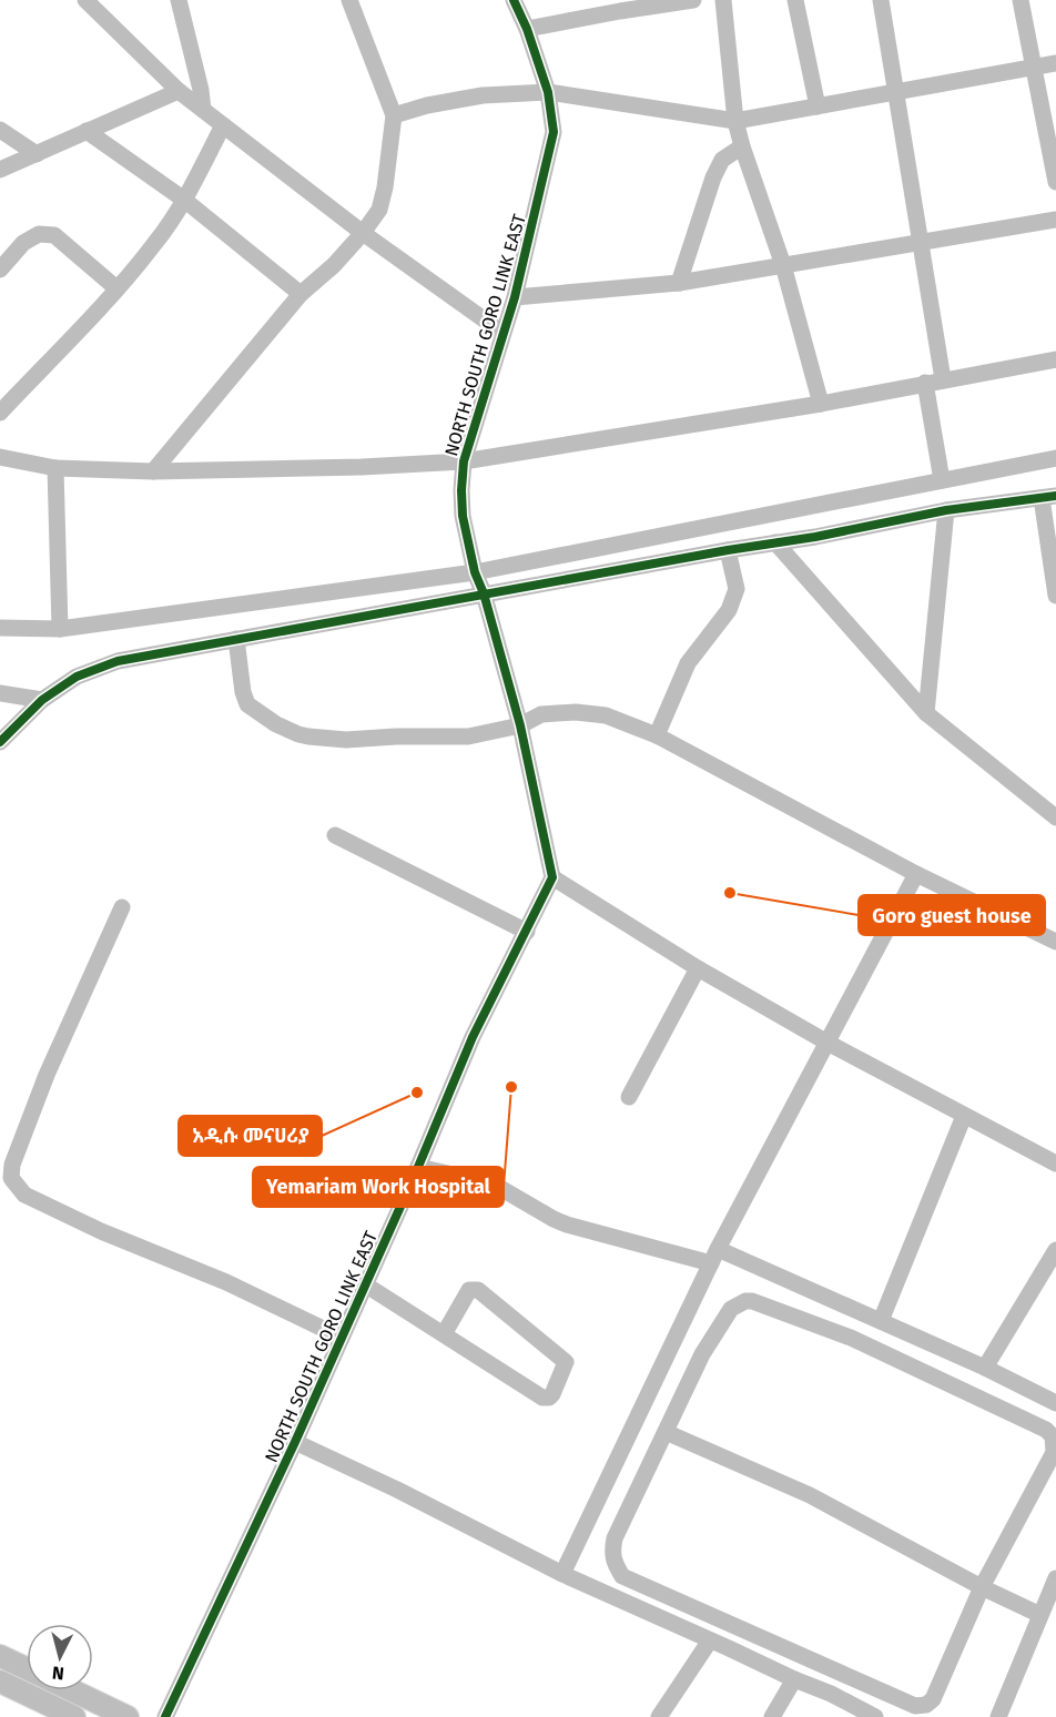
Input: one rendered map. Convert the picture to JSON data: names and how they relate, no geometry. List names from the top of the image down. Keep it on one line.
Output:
{"streets":{"street":["NORTH SOUTH GORO LINK EAST"]},"places":["Goro guest house","Yemariam Work Hospital","አዲሱ መናሀሪያ"],"north":"bottom"}
